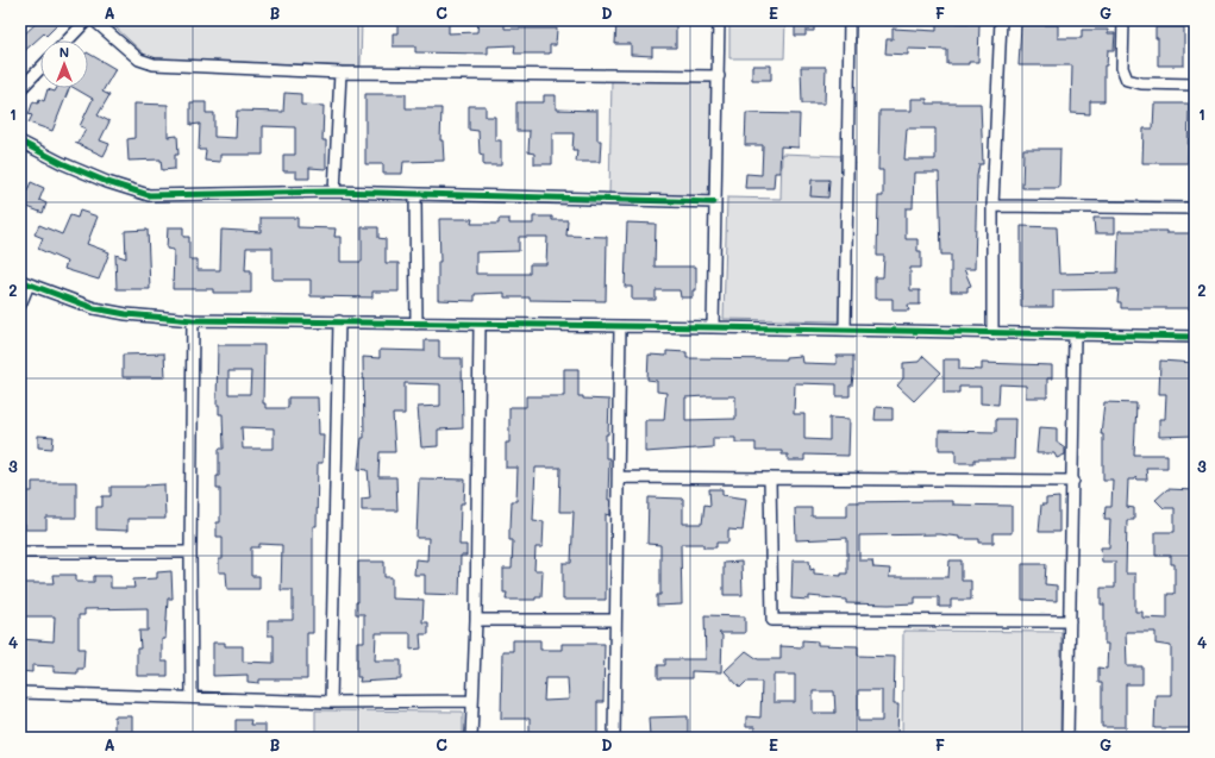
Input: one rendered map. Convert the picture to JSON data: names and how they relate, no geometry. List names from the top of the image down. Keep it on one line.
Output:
{"north":"top","grid":{"columns":["A","B","C","D","E","F","G"],"rows":["1","2","3","4"]}}
